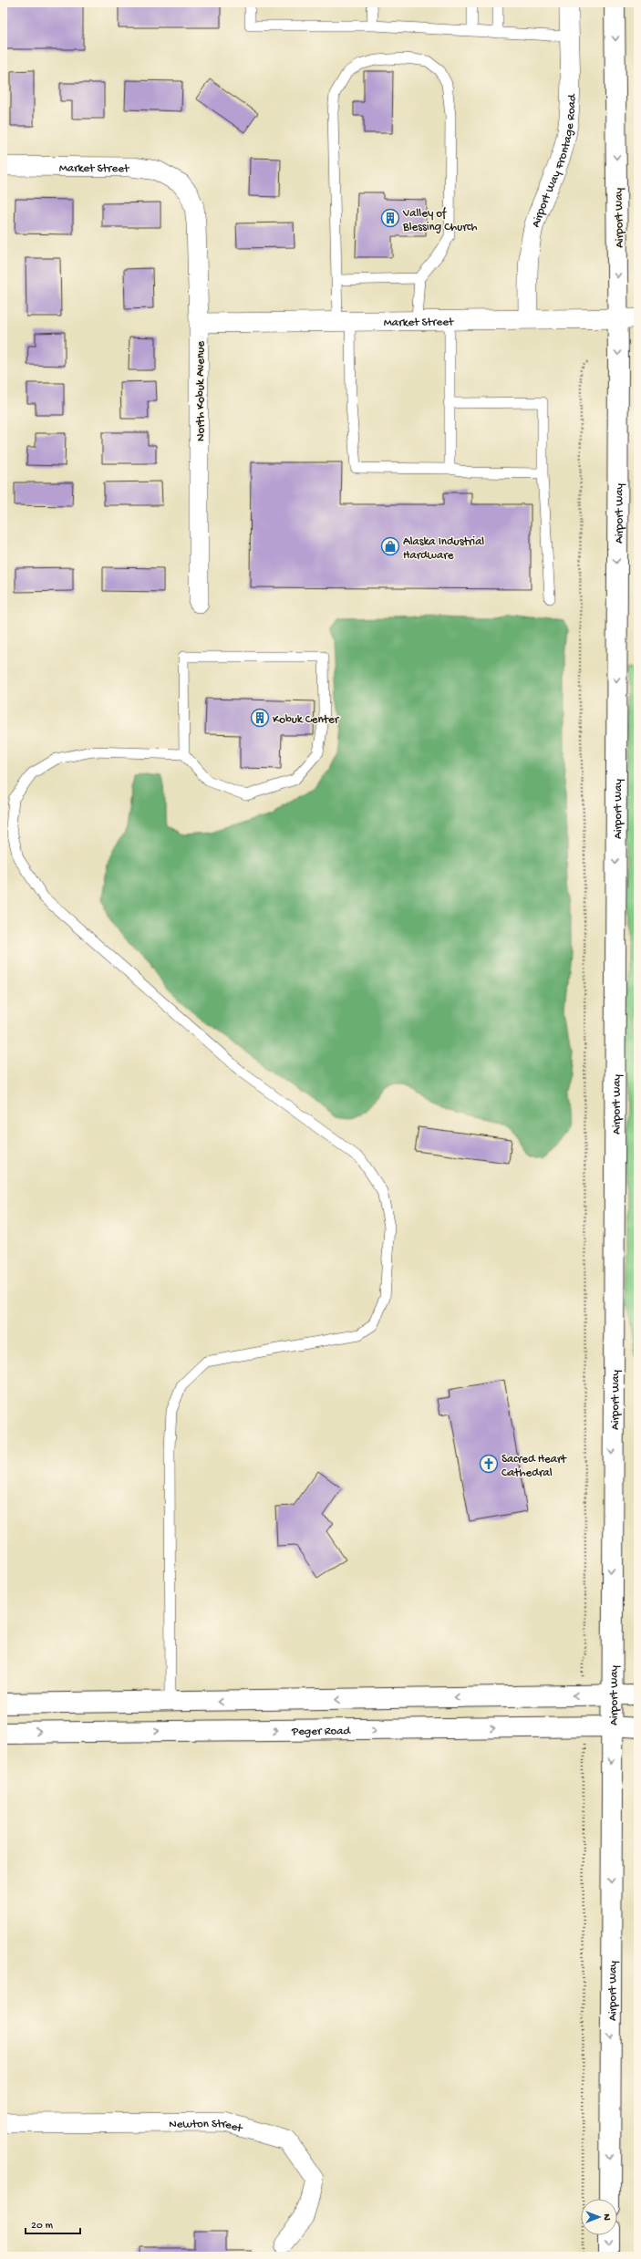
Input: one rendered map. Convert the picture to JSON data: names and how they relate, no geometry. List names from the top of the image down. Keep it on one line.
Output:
{"streets":{"main road":["Airport Way","Peger Road"],"street":["Airport Way Frontage Road","Market Street","North Kobuk Avenue","Newton Street"]},"crossings":[["Airport Way Frontage Road","Market Street"],["Market Street","Airport Way"],["Market Street","North Kobuk Avenue"],["Airport Way","Peger Road"]],"one_way":["Airport Way"],"places":{"building":["Valley of Blessing Church","Kobuk Center"],"shop":["Alaska Industrial Hardware"],"church":["Sacred Heart Cathedral"]},"scale_bar":"20 m","north":"right"}
